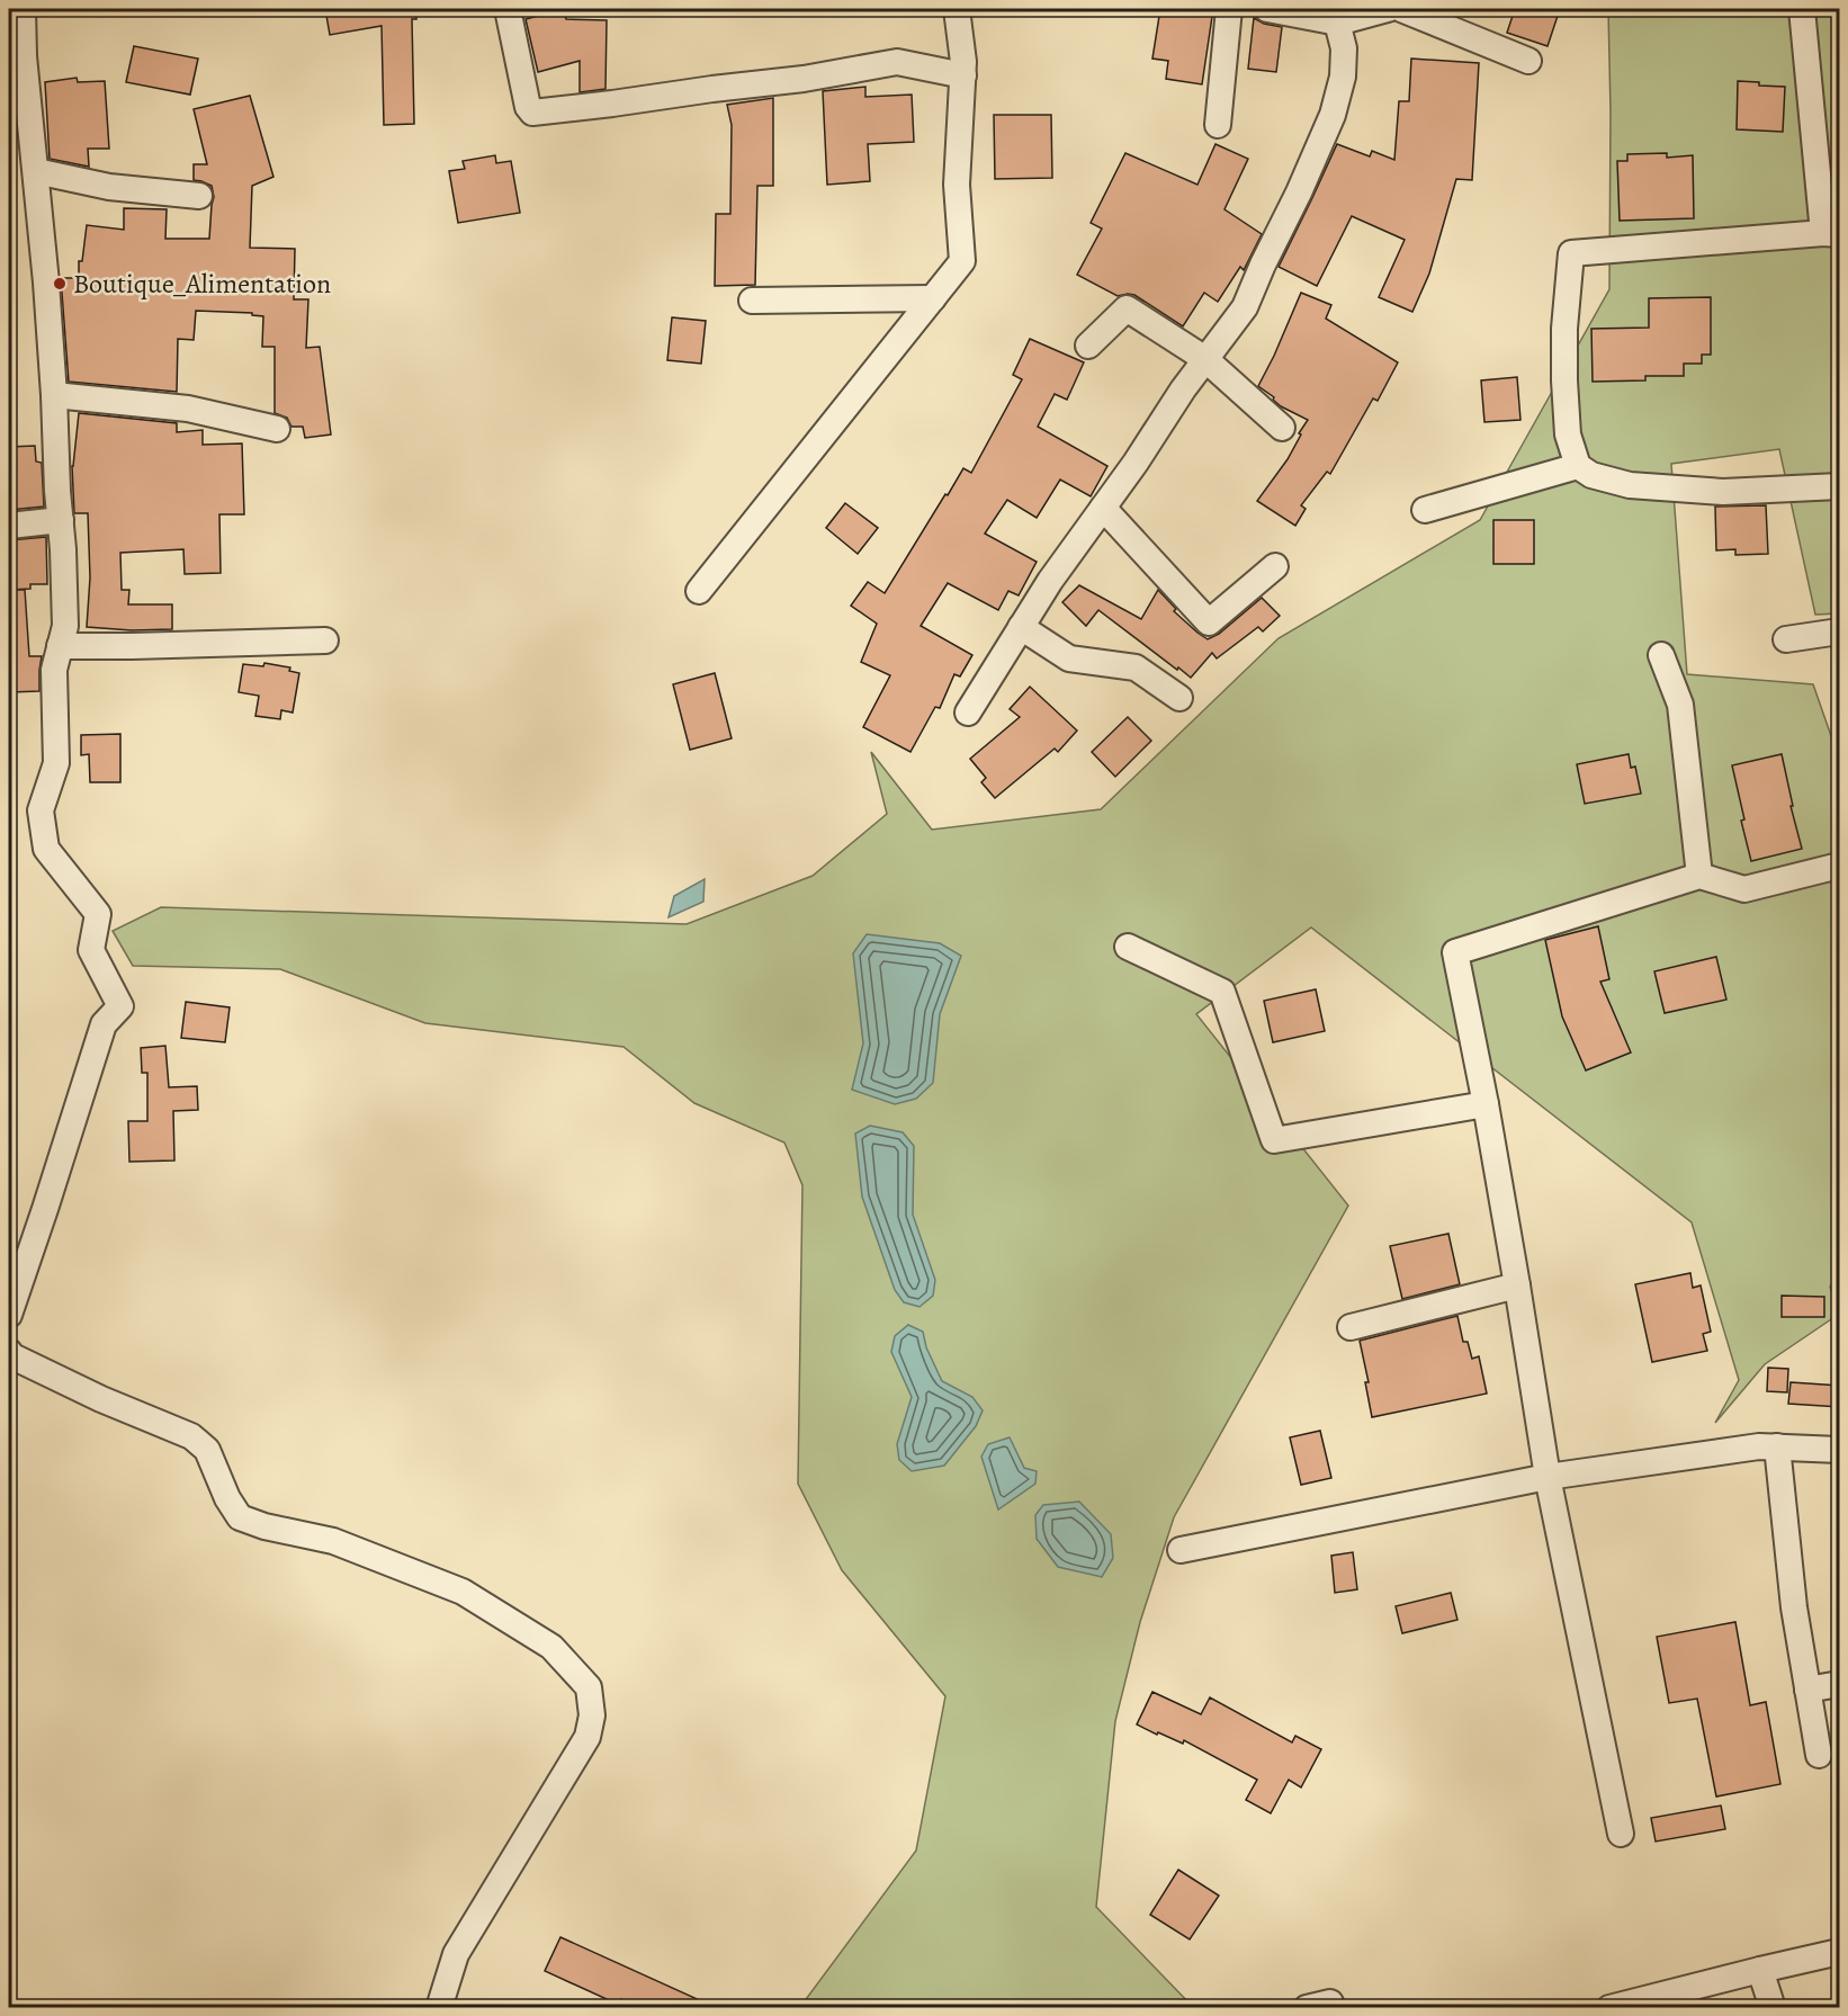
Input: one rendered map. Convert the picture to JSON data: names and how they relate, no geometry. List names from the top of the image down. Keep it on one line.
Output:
{"places":["Boutique_Alimentation"]}
